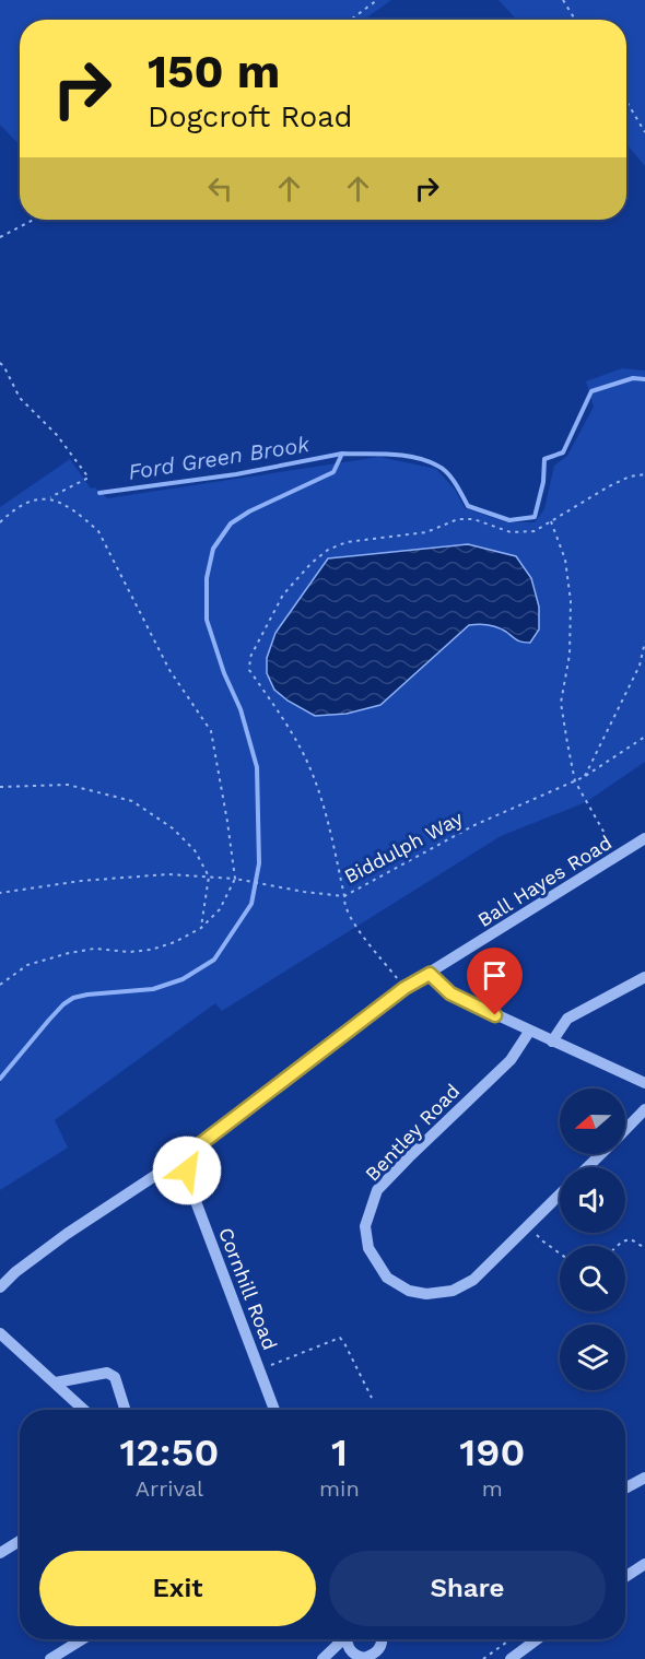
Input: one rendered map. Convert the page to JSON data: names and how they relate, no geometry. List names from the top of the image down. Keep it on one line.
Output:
{"streets":{"street":["Ball Hayes Road","Bentley Road","Cornhill Road"],"path":["Biddulph Way"]},"crossings":[["Ball Hayes Road","Cornhill Road"]],"water":["Ford Green Brook"],"north":"left","page":{"turn":["150 m","Dogcroft Road"],"eta":["12:50","Arrival","1","min","190","m"],"buttons":["Exit","Share"]}}
